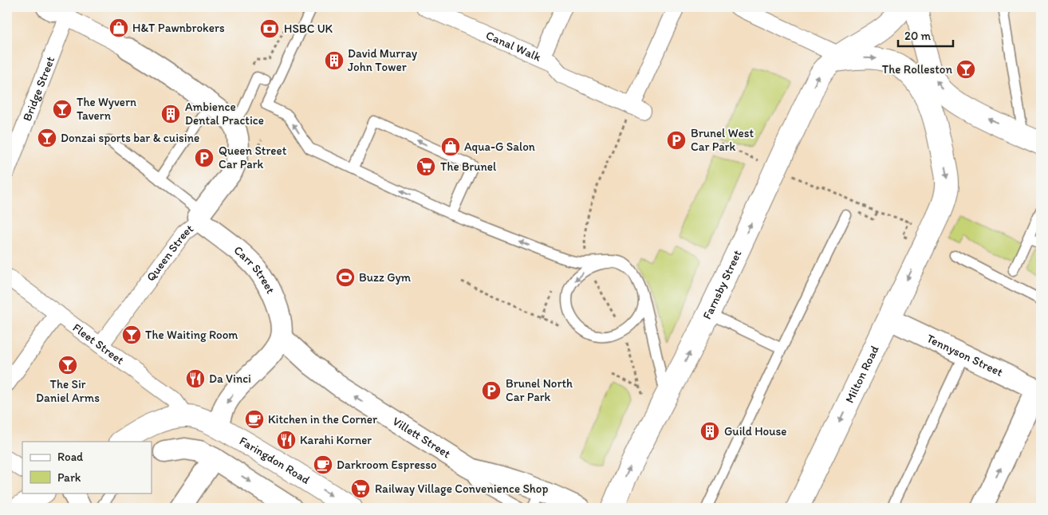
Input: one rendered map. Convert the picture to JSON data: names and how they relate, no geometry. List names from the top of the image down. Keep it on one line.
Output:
{"streets":{"street":["Canal Walk","Bridge Street","Queen Street","Carr Street","Farnsby Street","Fleet Street","Tennyson Street","Milton Road","Villett Street","Faringdon Road"]},"crossings":[["Bridge Street","Queen Street"],["Queen Street","Carr Street"],["Queen Street","Fleet Street"],["Carr Street","Villett Street"],["Fleet Street","Faringdon Road"],["Tennyson Street","Milton Road"]],"one_way":["Farnsby Street"],"places":{"shop":["H&T Pawnbrokers","Aqua-G Salon"],"bank":["HSBC UK"],"building":["David Murray John Tower","Ambience Dental Practice","Guild House"],"bar":["The Rolleston","The Wyvern Tavern","Donzai sports bar & cuisine","The Waiting Room","The Sir Daniel Arms"],"parking":["Brunel West Car Park","Queen Street Car Park","Brunel North Car Park"],"supermarket":["The Brunel","Railway Village Convenience Shop"],"sports":["Buzz Gym"],"restaurant":["Da Vinci","Karahi Korner"],"cafe":["Kitchen in the Corner","Darkroom Espresso"]},"legend":["Road","Park"],"scale_bar":"20 m"}
